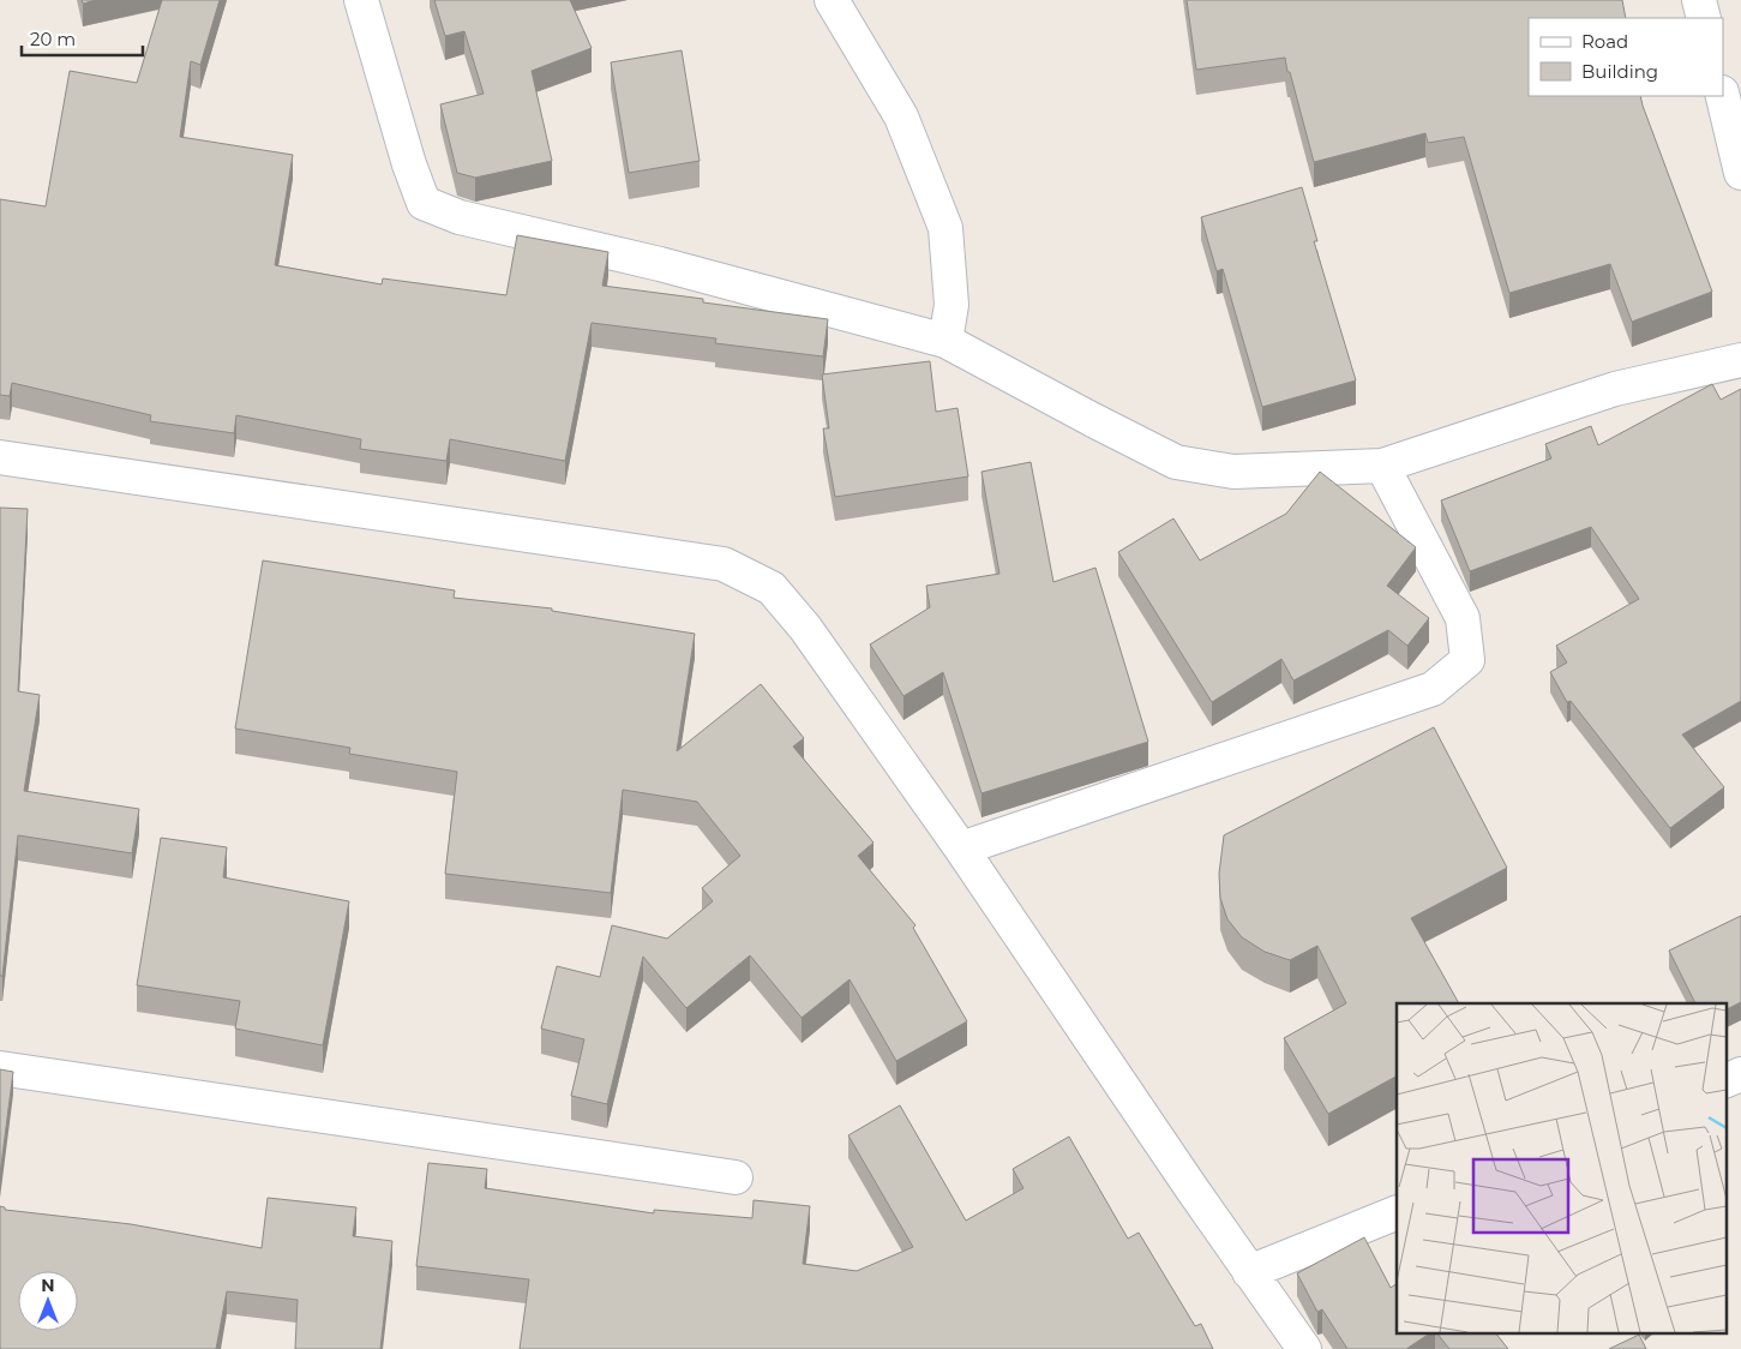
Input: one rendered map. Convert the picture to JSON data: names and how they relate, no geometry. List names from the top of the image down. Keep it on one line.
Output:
{"legend":["Road","Building"],"scale_bar":"20 m","north":"top"}
